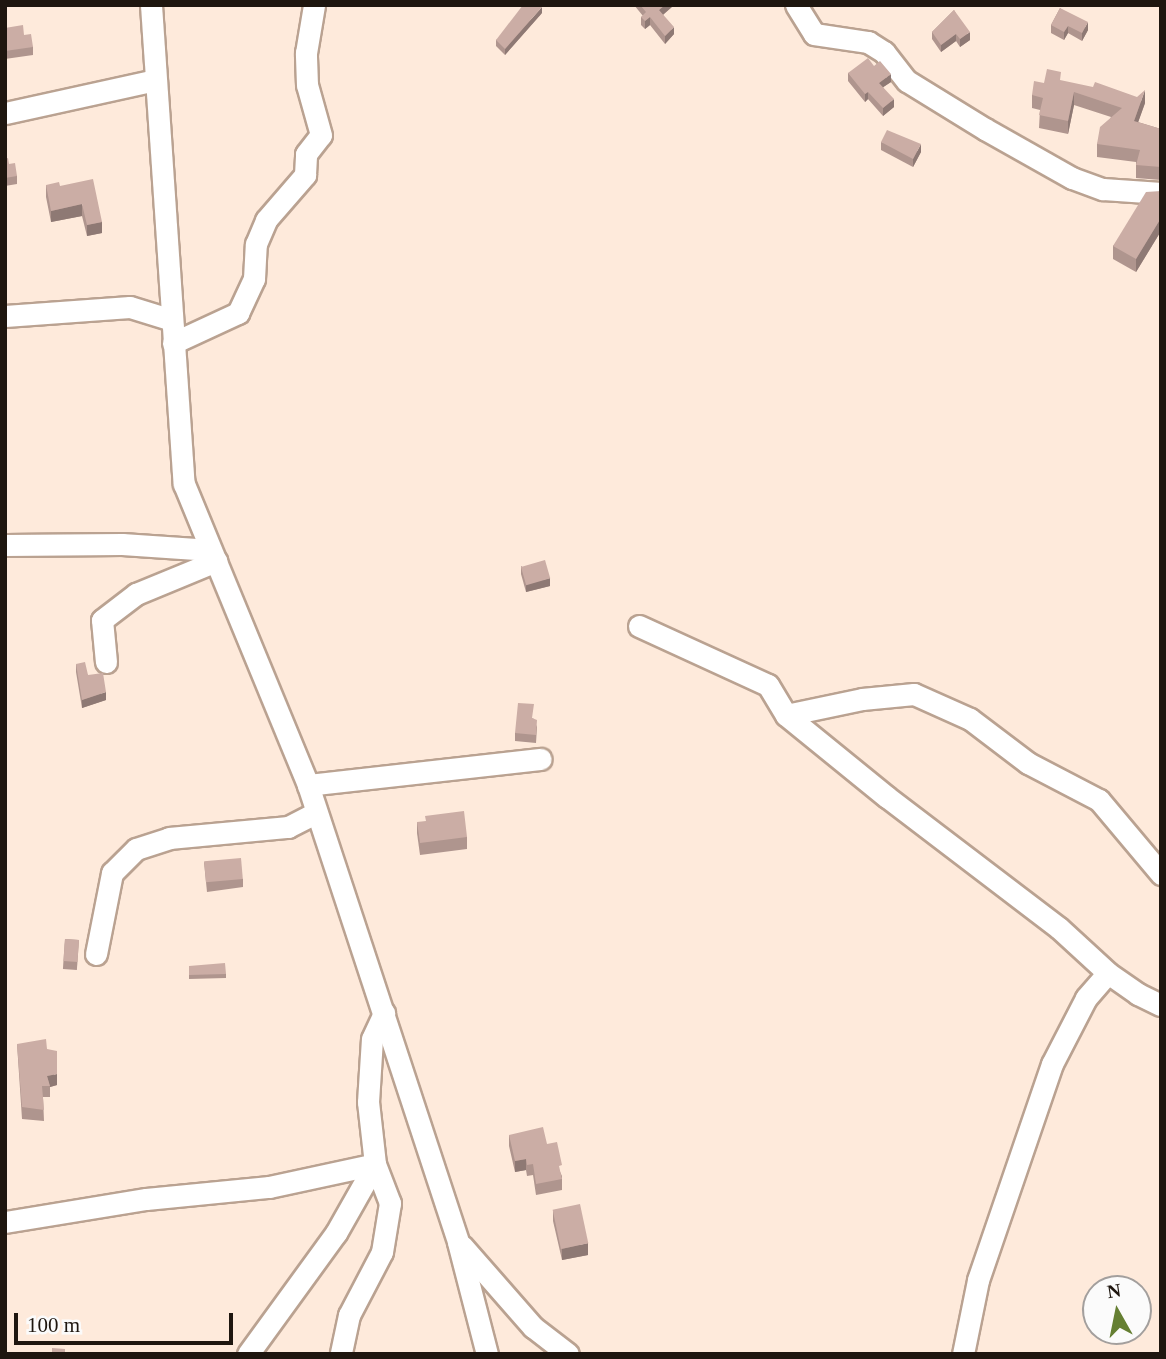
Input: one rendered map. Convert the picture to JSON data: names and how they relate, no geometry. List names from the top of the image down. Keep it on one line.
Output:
{"scale_bar":"100 m","north":"top"}
